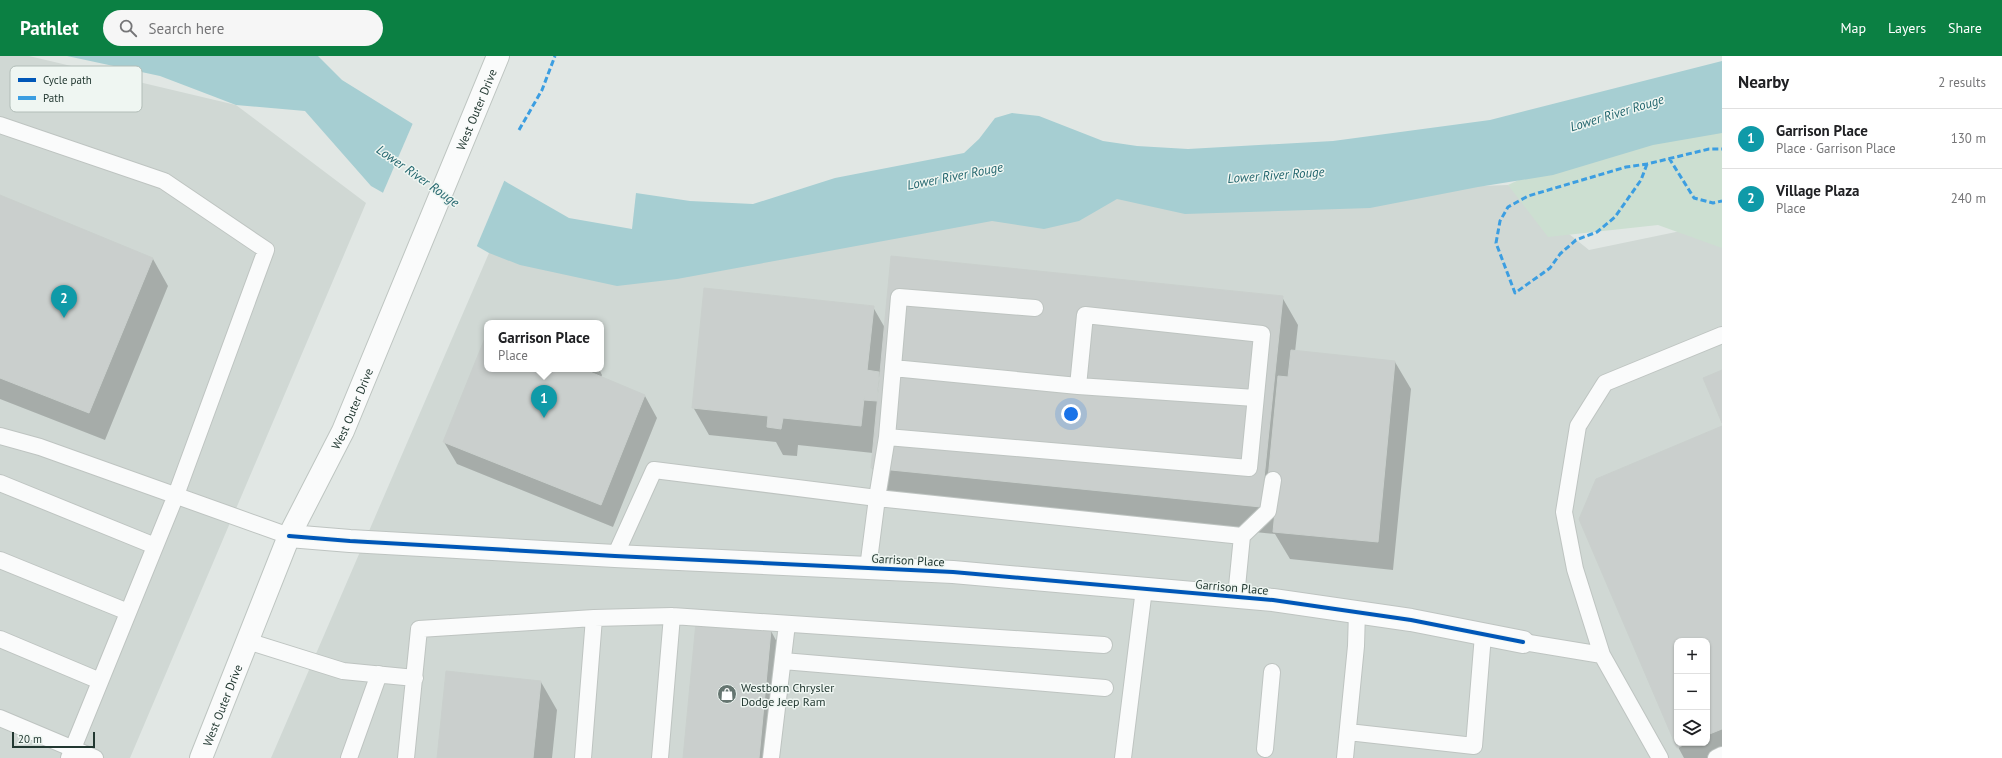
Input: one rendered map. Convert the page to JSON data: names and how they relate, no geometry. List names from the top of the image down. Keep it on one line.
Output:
{"streets":{"street":["West Outer Drive","Garrison Place"]},"crossings":[["West Outer Drive","Garrison Place"]],"water":["Lower River Rouge"],"places":{"shop":["Westborn Chrysler Dodge Jeep Ram"]},"legend":["Cycle path","Path"],"scale_bar":"20 m","page":{"header":"Pathlet","search":"Search here","nav":["Map","Layers","Share"],"heading":["Nearby","2 results"],"list":[{"mark":"1","name":"Garrison Place","note":"Place · Garrison Place","value":"130 m"},{"mark":"2","name":"Village Plaza","note":"Place","value":"240 m"}],"pins":["2","1"],"popup":["Garrison Place","Place"],"map_buttons":["+","−"],"scale":"20 m"}}
